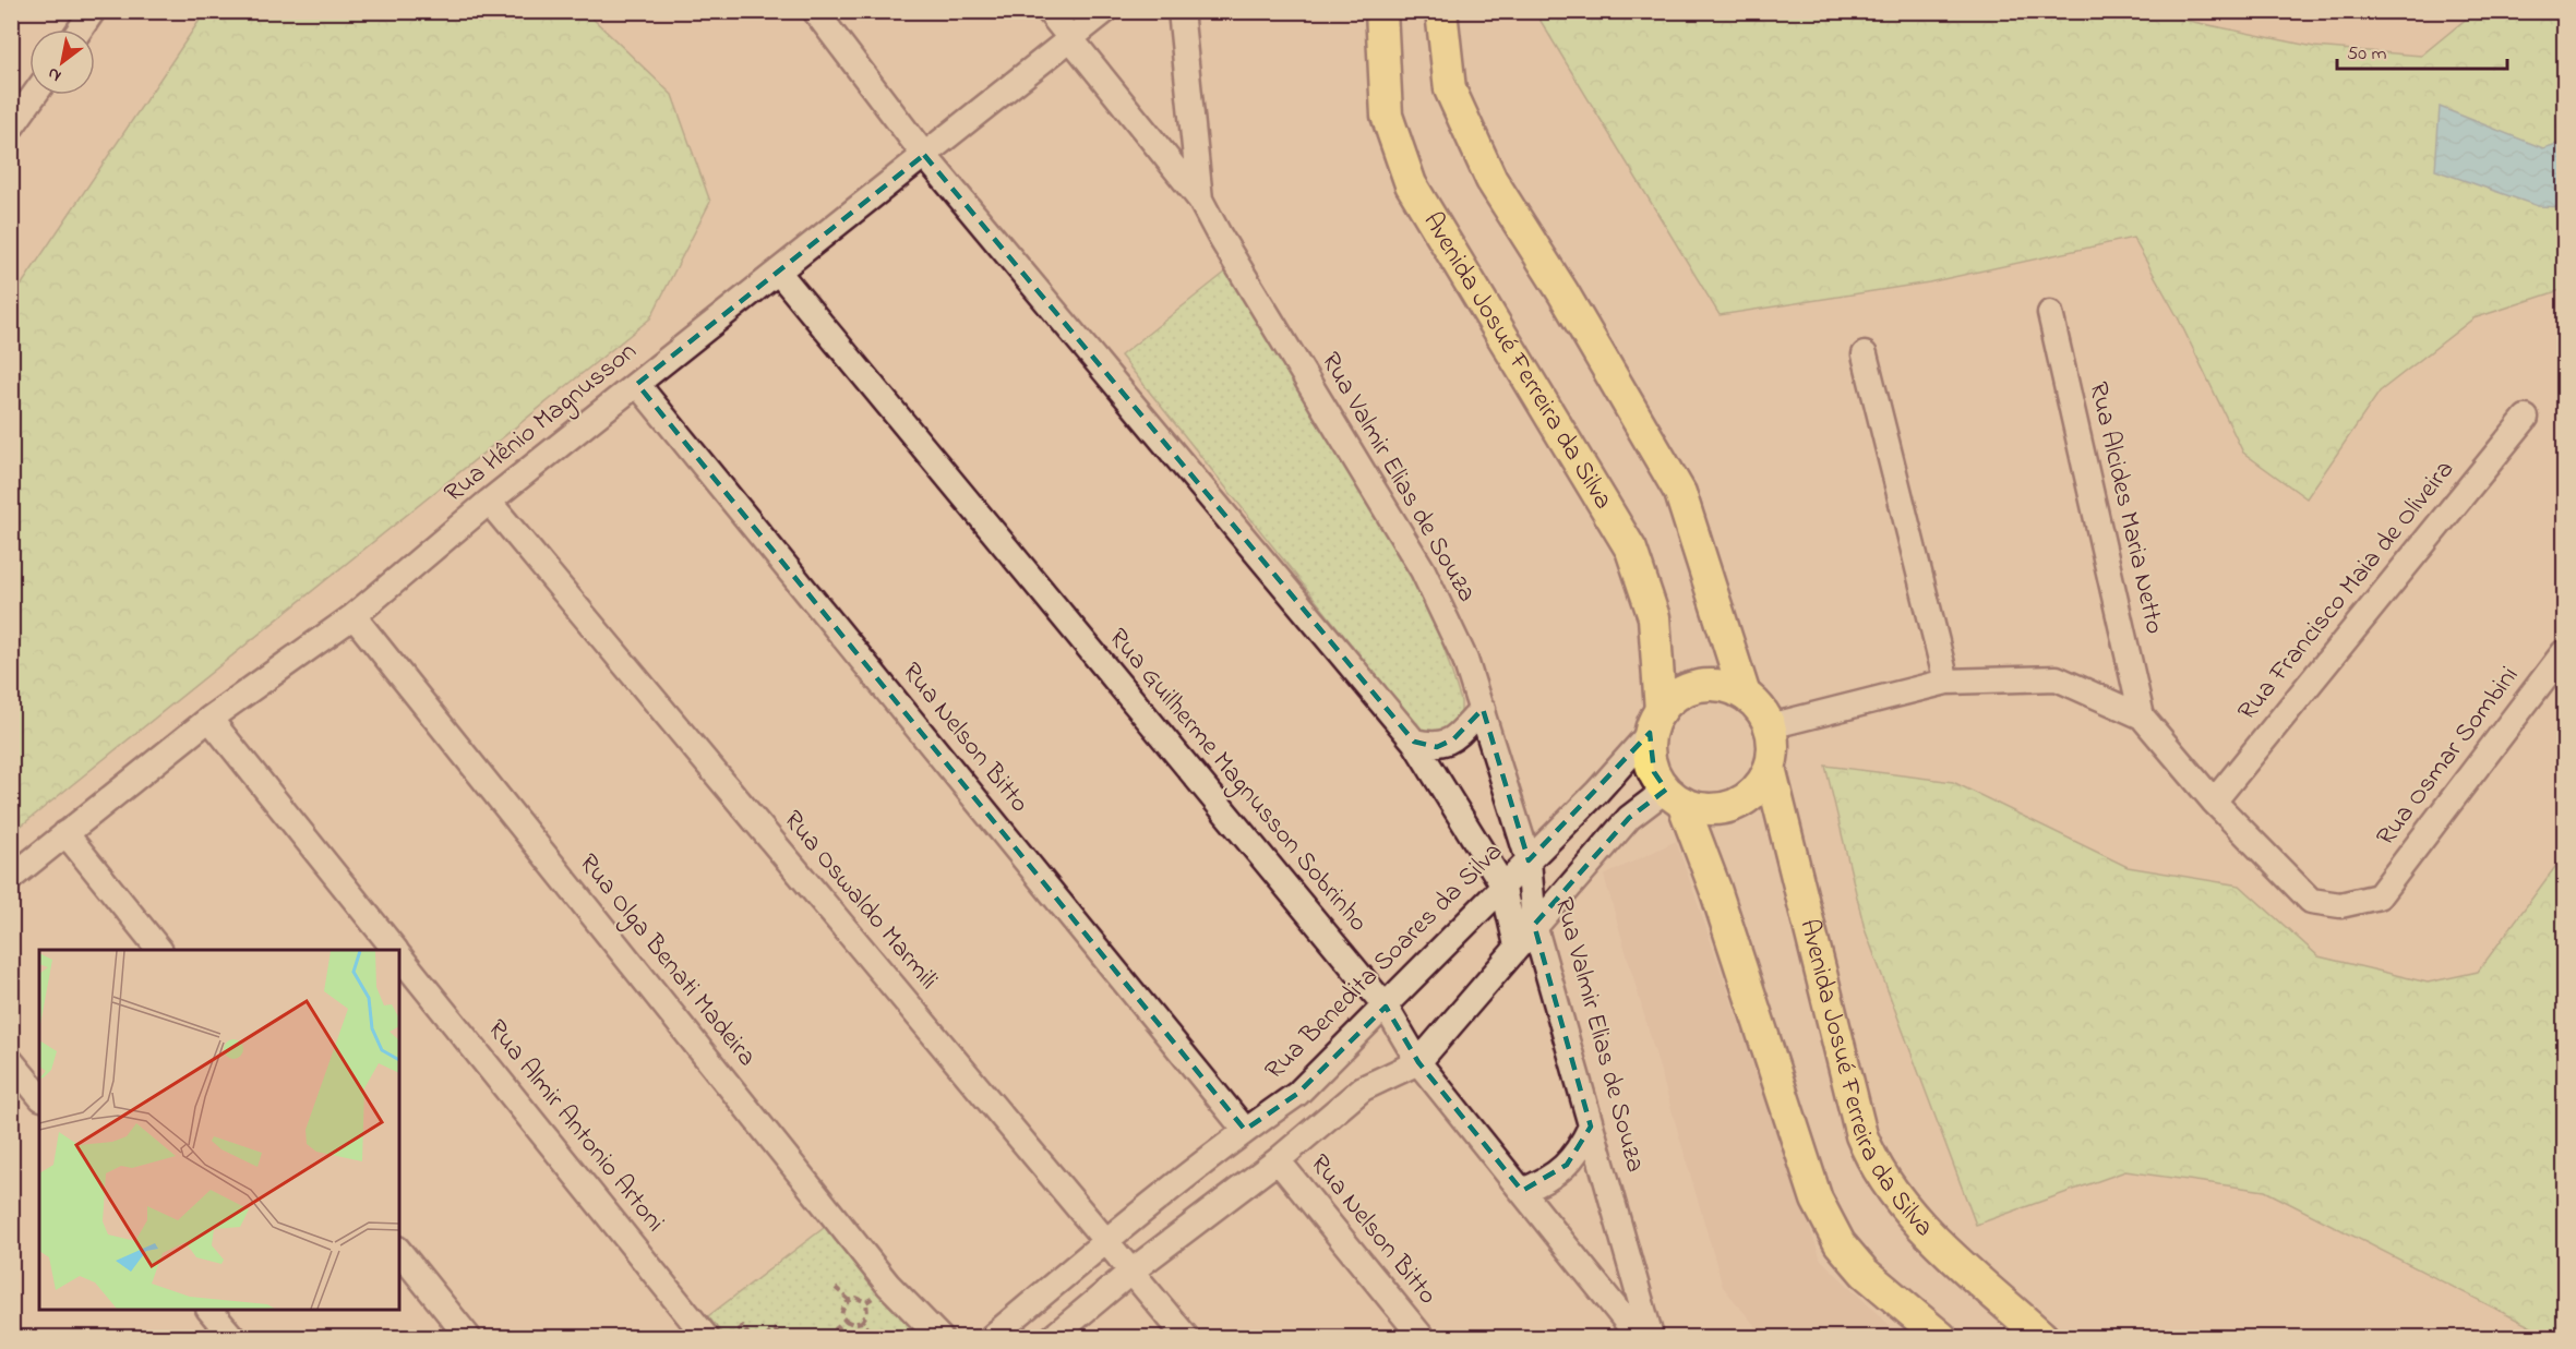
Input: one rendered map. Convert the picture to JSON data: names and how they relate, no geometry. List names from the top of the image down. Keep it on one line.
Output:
{"streets":{"main road":["Avenida Josué Ferreira da Silva"],"street":["Rua Hênio Magnusson","Rua Valmir Elias de Souza","Rua Alcides Maria Netto","Rua Francisco Maia de Oliveira","Rua Nelson Bitto","Rua Osmar Sombini","Rua Guilherme Magnusson Sobrinho","Rua Oswaldo Marmili","Rua Olga Benati Madeira","Rua Benedita Soares da Silva","Rua Almir Antonio Artoni"]},"crossings":[["Avenida Josué Ferreira da Silva","Rua Benedita Soares da Silva"],["Rua Hênio Magnusson","Rua Valmir Elias de Souza"],["Rua Hênio Magnusson","Rua Nelson Bitto"],["Rua Hênio Magnusson","Rua Guilherme Magnusson Sobrinho"],["Rua Hênio Magnusson","Rua Oswaldo Marmili"],["Rua Hênio Magnusson","Rua Olga Benati Madeira"],["Rua Hênio Magnusson","Rua Almir Antonio Artoni"],["Rua Valmir Elias de Souza","Rua Benedita Soares da Silva"],["Rua Francisco Maia de Oliveira","Rua Osmar Sombini"],["Rua Nelson Bitto","Rua Benedita Soares da Silva"],["Rua Guilherme Magnusson Sobrinho","Rua Benedita Soares da Silva"],["Rua Oswaldo Marmili","Rua Benedita Soares da Silva"]],"scale_bar":"50 m","north":"bottom left"}
